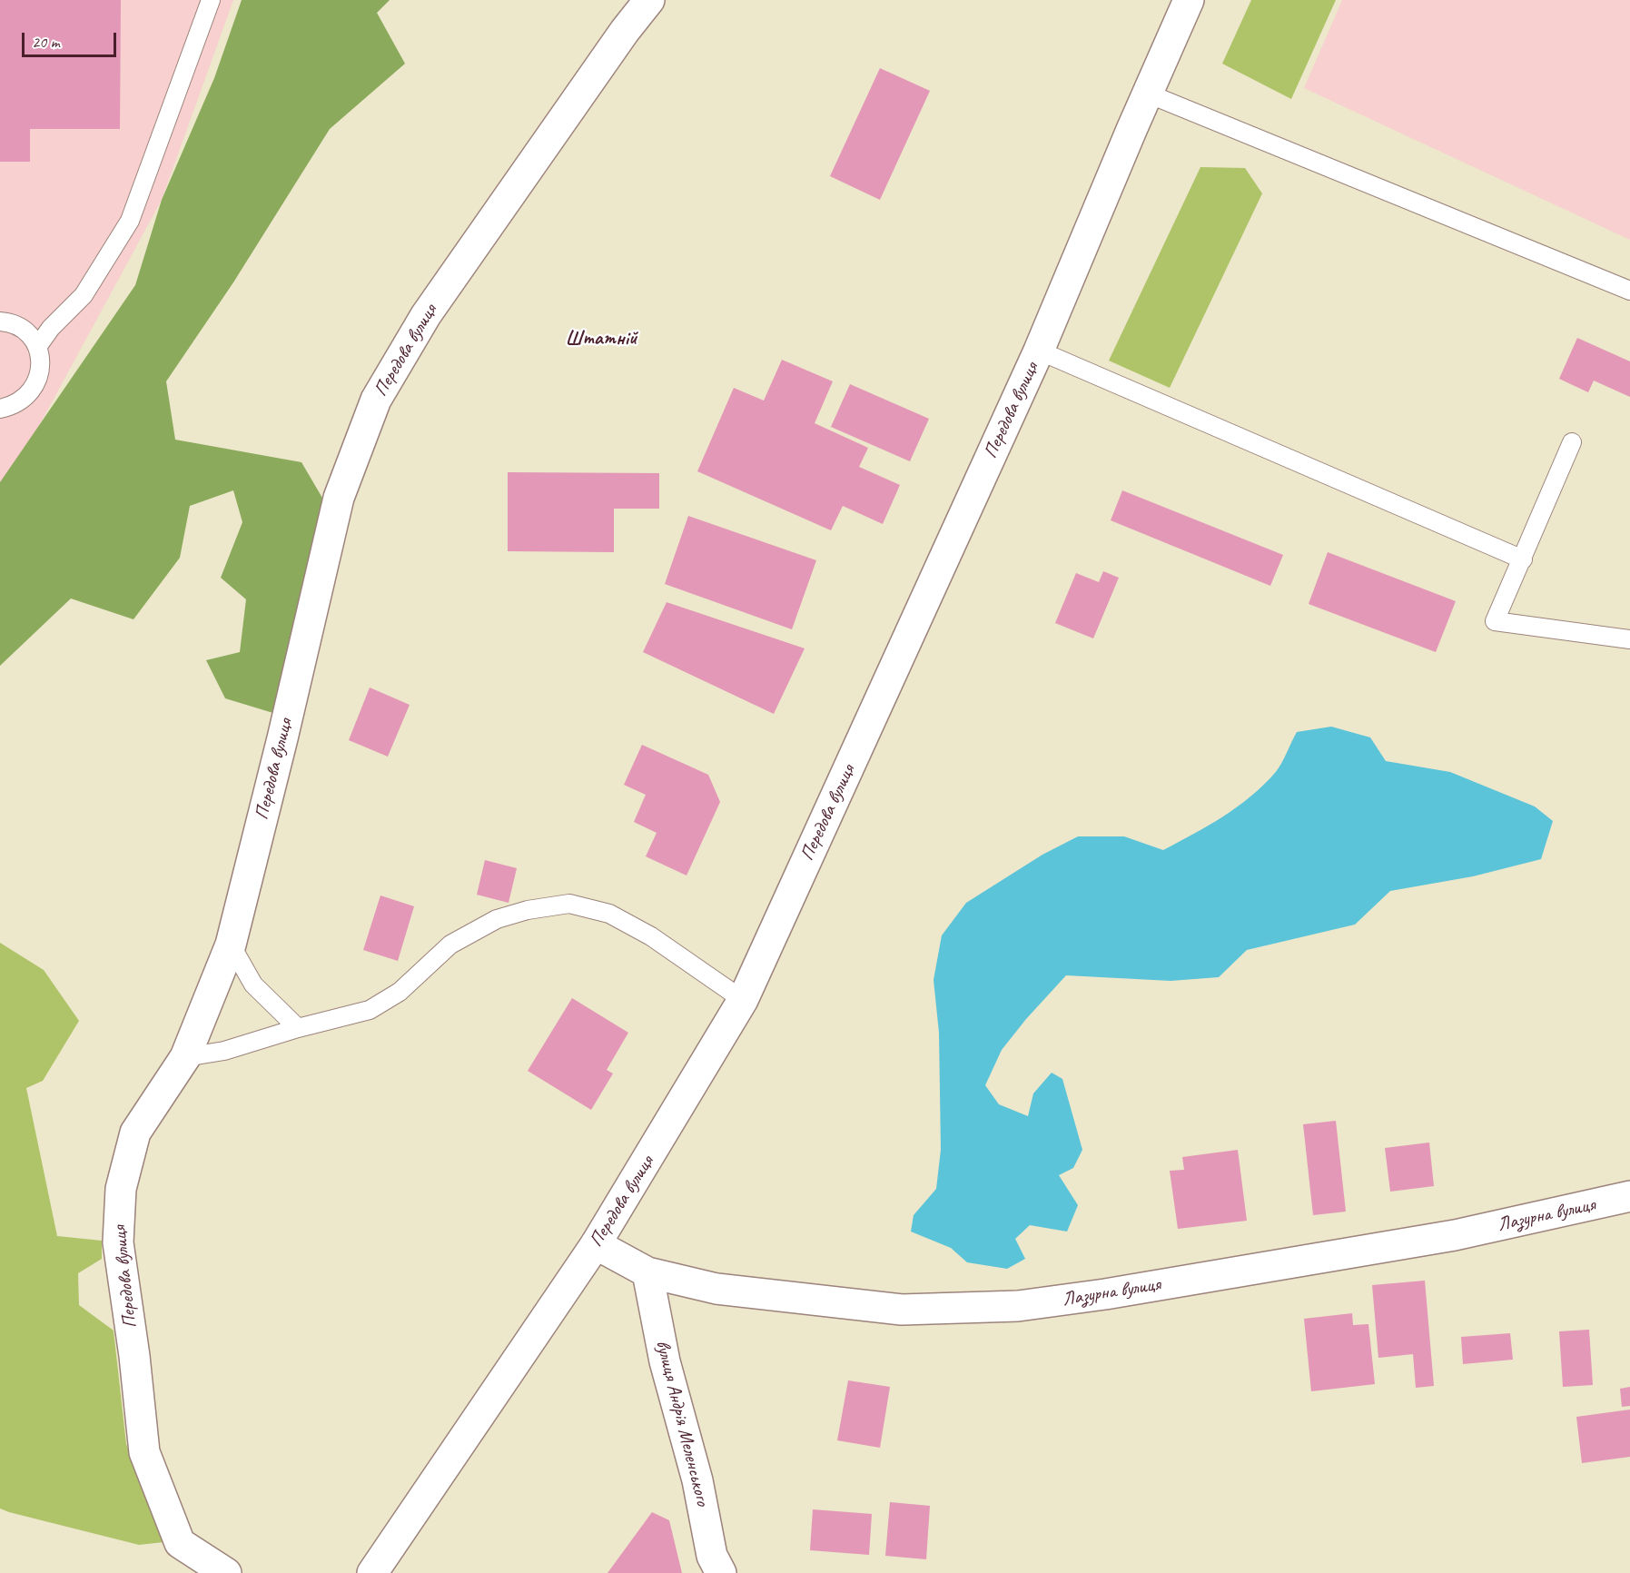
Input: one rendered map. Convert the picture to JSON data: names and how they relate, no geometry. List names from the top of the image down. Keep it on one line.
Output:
{"streets":{"street":["Передова вулиця","Лазурна вулиця","вулиця Андрія Меленського"]},"crossings":[["Передова вулиця","Лазурна вулиця"],["Лазурна вулиця","вулиця Андрія Меленського"]],"districts":["Штатній"],"scale_bar":"20 m"}
